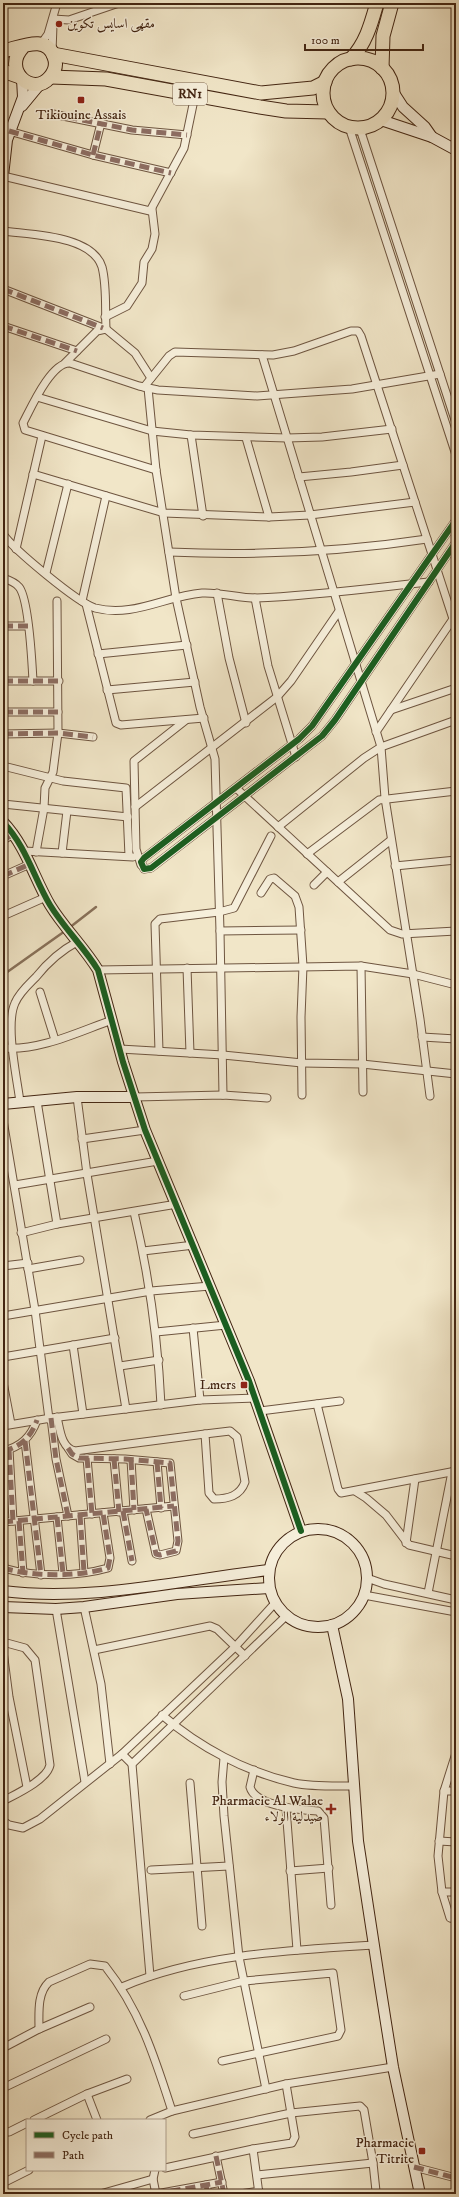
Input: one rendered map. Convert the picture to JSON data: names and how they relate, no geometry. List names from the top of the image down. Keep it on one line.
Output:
{"streets":{"highway":["RN1"]},"places":{"other":["مقهى اسايس تكوين"],"transit":["Tikiouine Assais","Lmers","Pharmacie Titrite"],"health":["Pharmacie Al Walae صيدلية الولاء"]},"legend":["Cycle path","Path"],"scale_bar":"100 m"}
